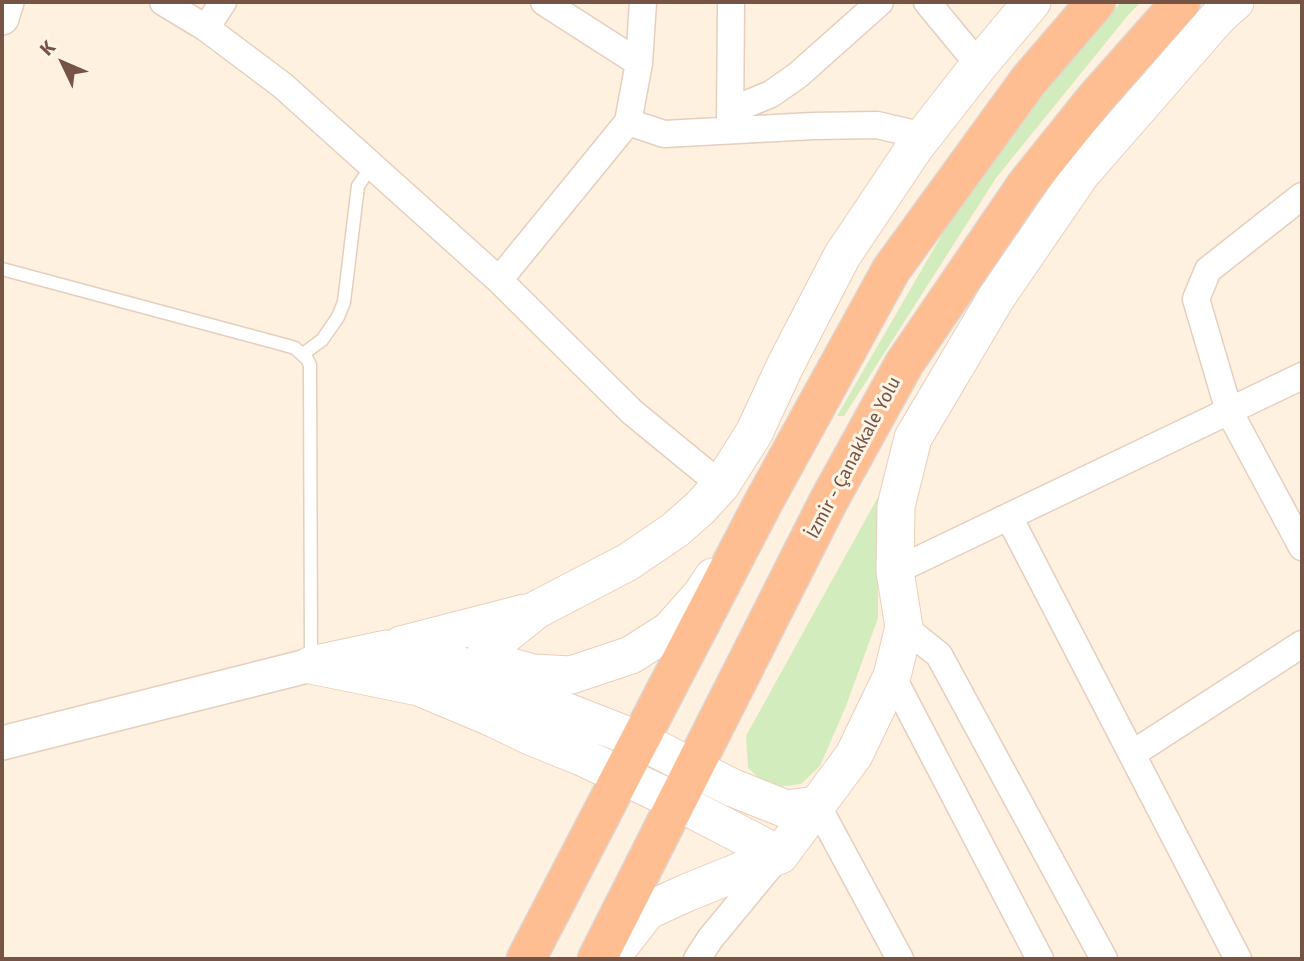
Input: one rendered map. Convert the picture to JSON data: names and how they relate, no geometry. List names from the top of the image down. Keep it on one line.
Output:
{"streets":{"highway":["İzmir - Çanakkale Yolu"]},"north":"top left"}
